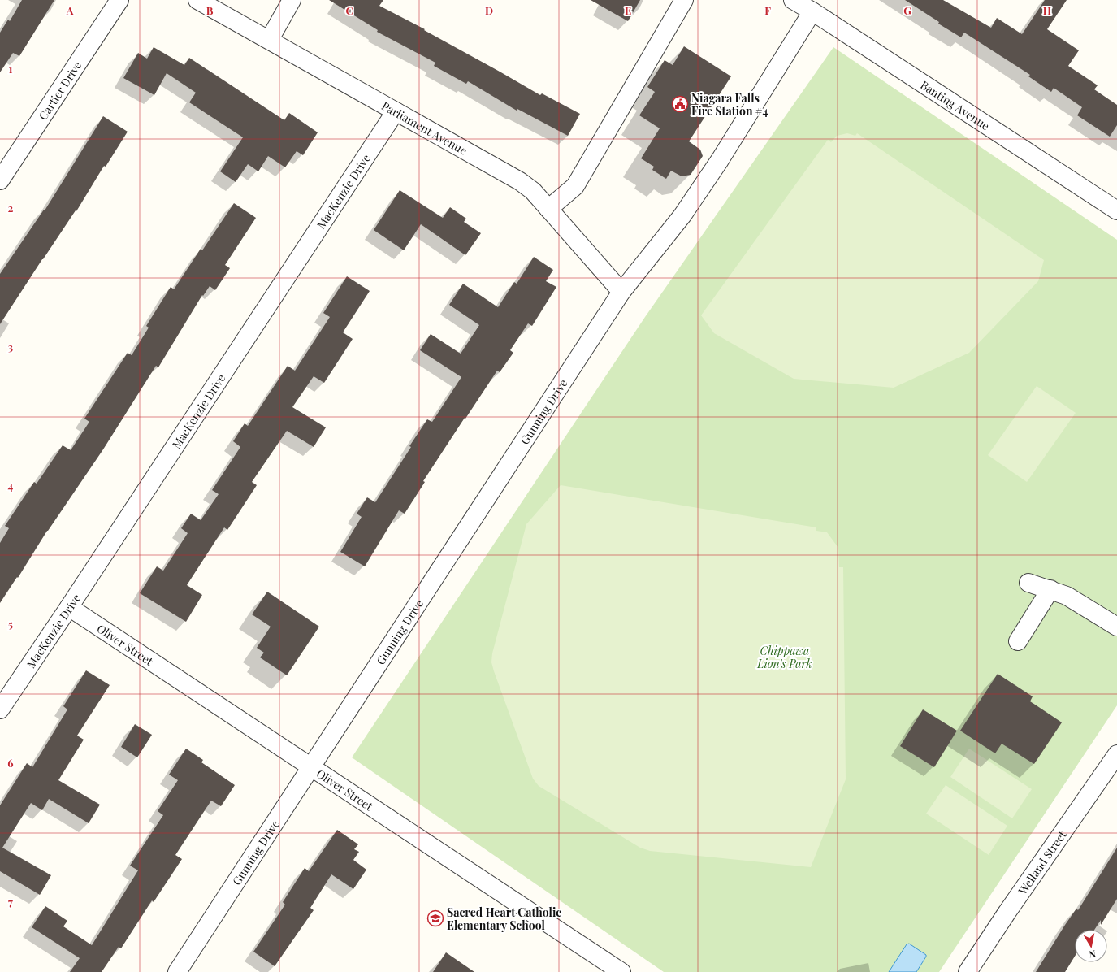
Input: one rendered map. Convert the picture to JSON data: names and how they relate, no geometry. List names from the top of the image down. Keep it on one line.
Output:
{"streets":{"street":["Cartier Drive","Banting Avenue","Parliament Avenue","MacKenzie Drive","Gunning Drive","Oliver Street","Welland Street"]},"crossings":[["Banting Avenue","Gunning Drive"],["Parliament Avenue","MacKenzie Drive"],["Parliament Avenue","Gunning Drive"],["MacKenzie Drive","Oliver Street"],["Gunning Drive","Oliver Street"]],"parks":["Chippawa Lion's Park"],"places":{"public building":["Niagara Falls Fire Station #4"],"school or university":["Sacred Heart Catholic Elementary School"]},"north":"bottom","grid":{"columns":["A","B","C","D","E","F","G","H"],"rows":["1","2","3","4","5","6","7"]}}
